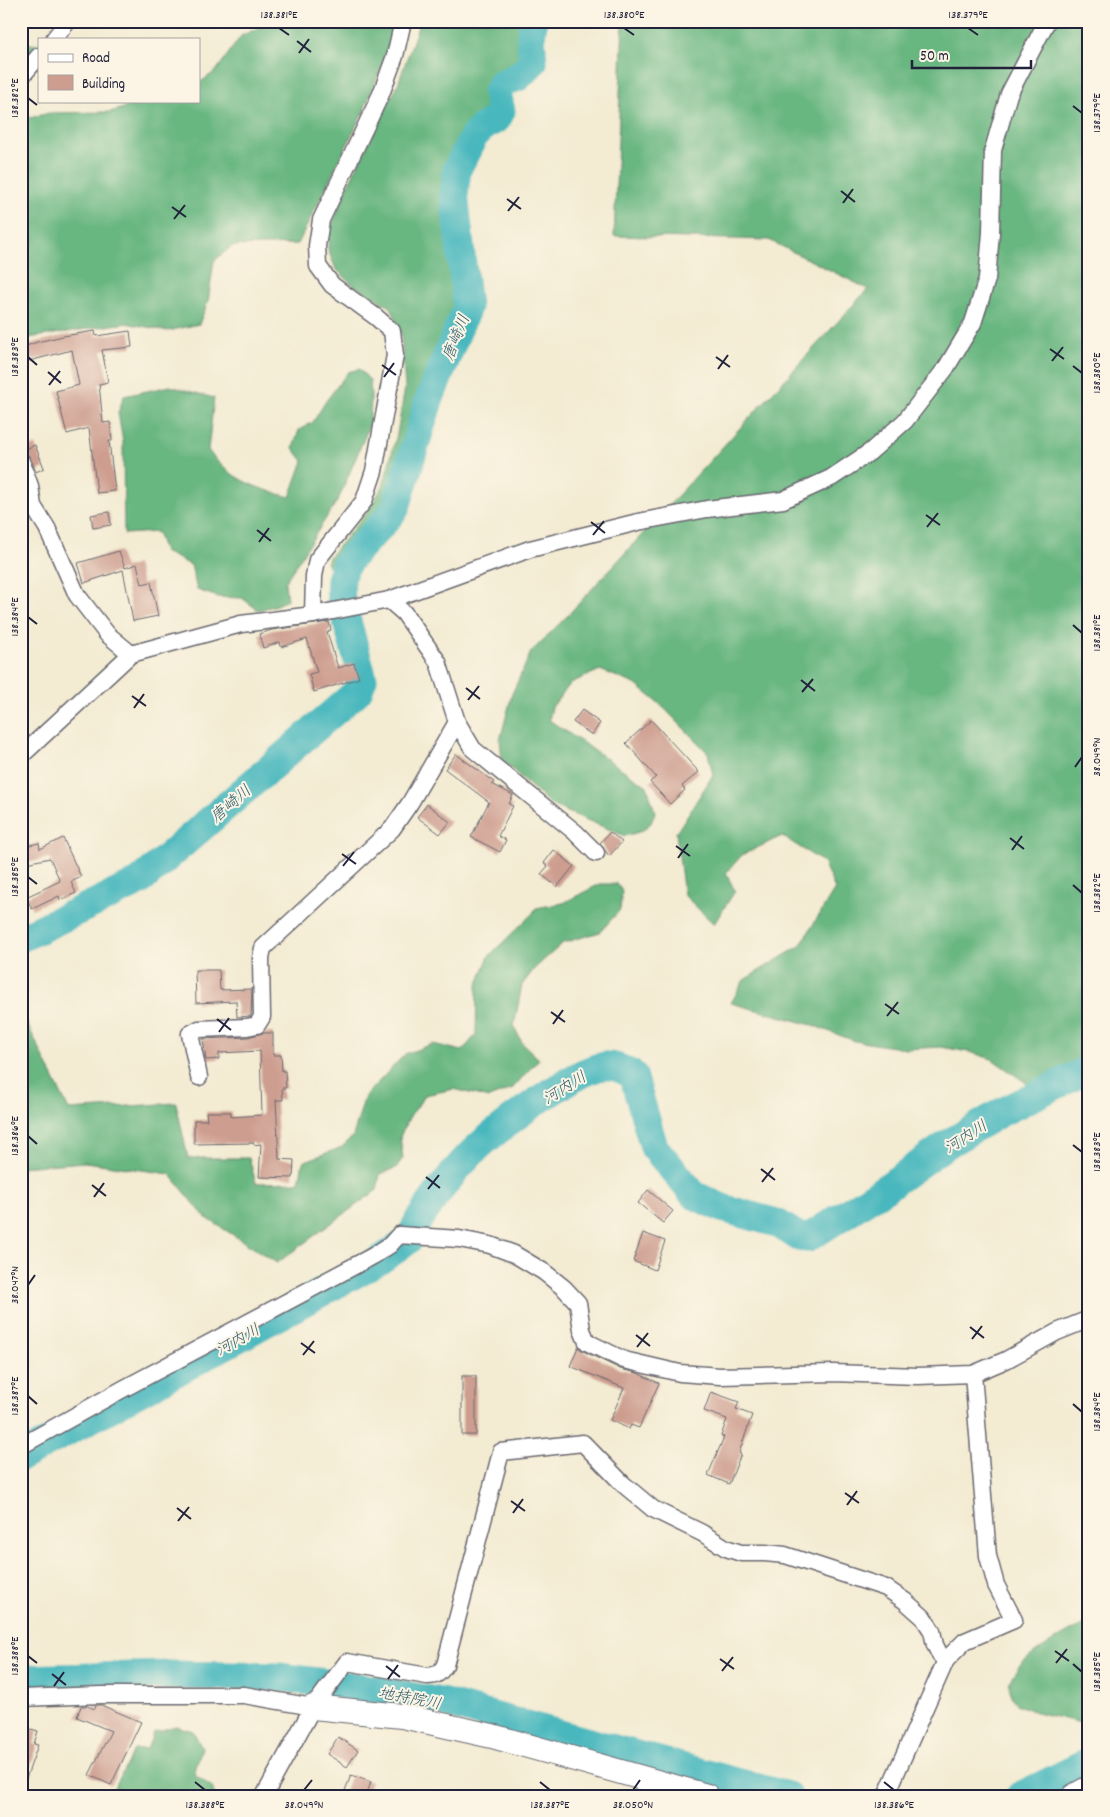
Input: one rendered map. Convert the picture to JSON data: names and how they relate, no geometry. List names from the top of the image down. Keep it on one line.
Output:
{"water":["唐崎川","河内川","地持院川"],"legend":["Road","Building"],"scale_bar":"50 m","coordinates":["138.381°E","138.380°E","138.379°E","138.382°E","138.383°E","138.384°E","38.049°N","138.385°E","138.386°E","38.047°N","138.387°E","138.388°E","38.050°N"]}
